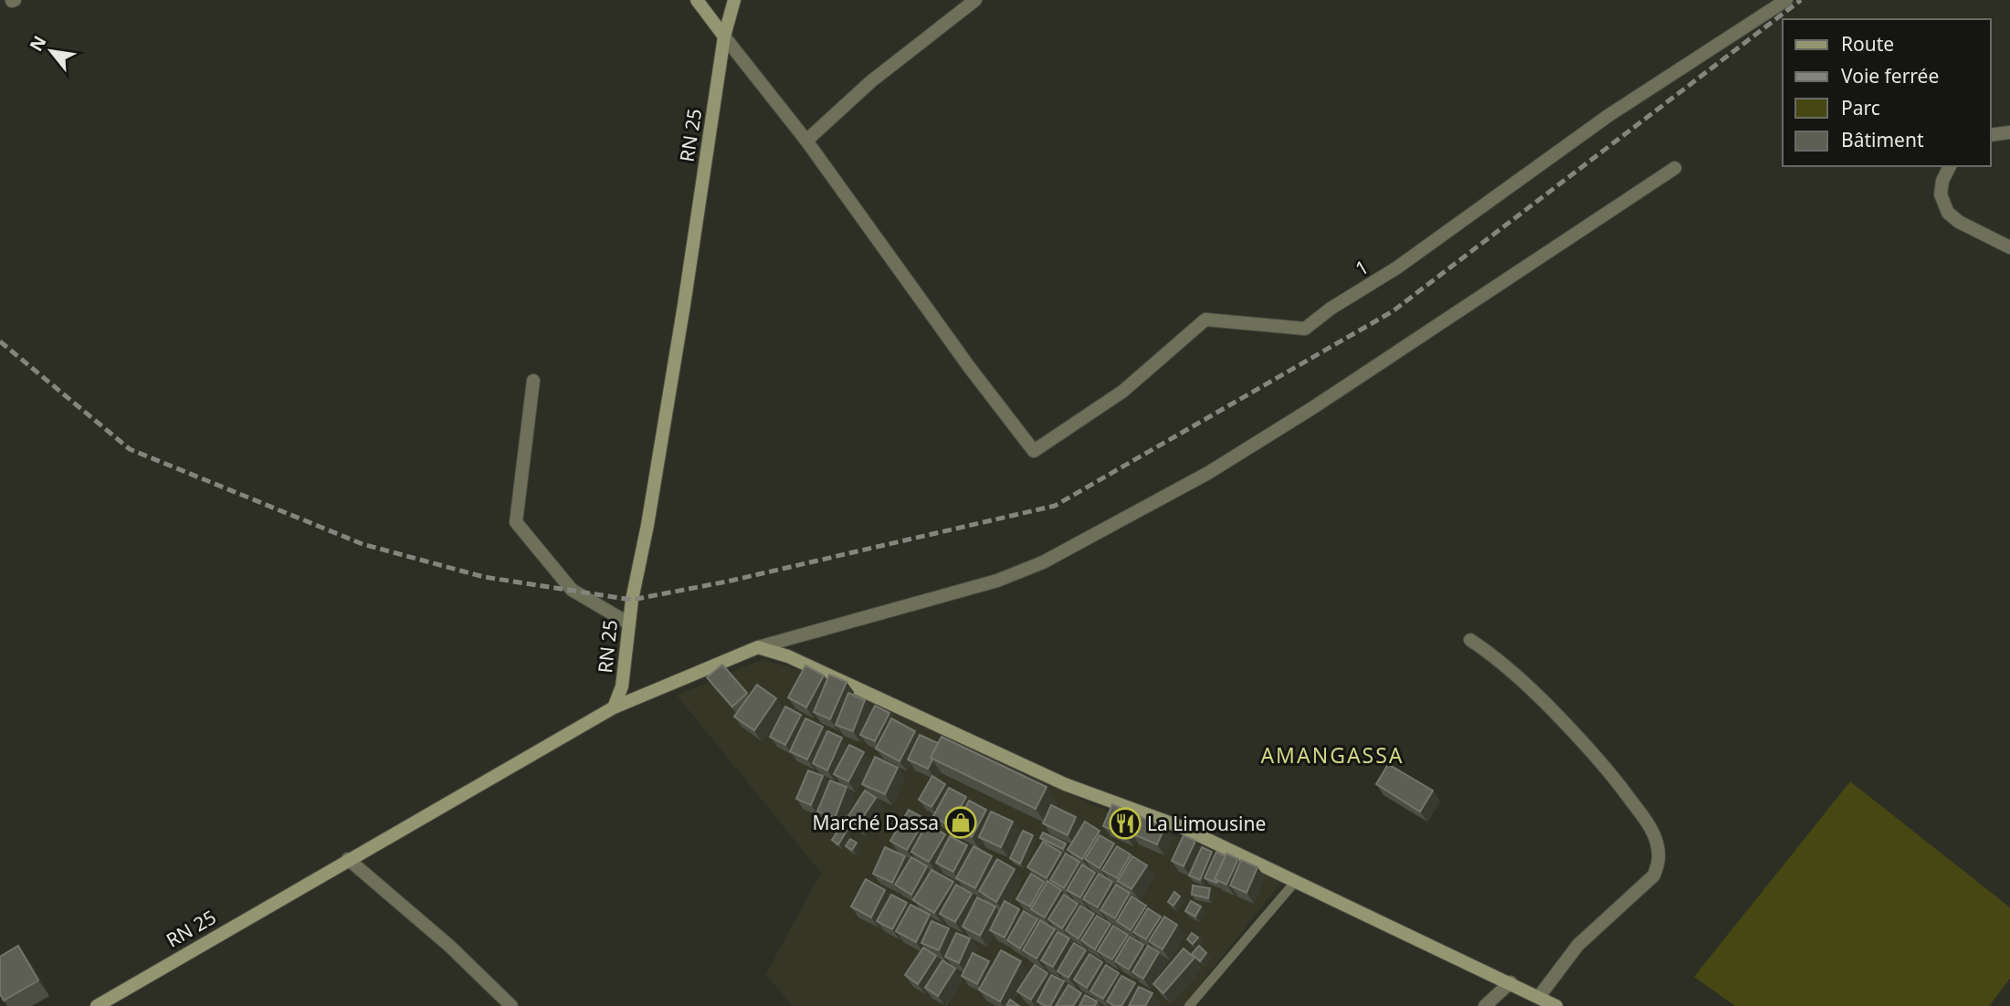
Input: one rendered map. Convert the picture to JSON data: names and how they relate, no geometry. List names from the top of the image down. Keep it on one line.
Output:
{"streets":{"main road":["RN 25"],"street":["1"]},"districts":["AMANGASSA"],"places":{"shop":["Marché Dassa"],"restaurant":["La Limousine"]},"legend":["Route","Voie ferrée","Parc","Bâtiment"],"north":"top left"}
